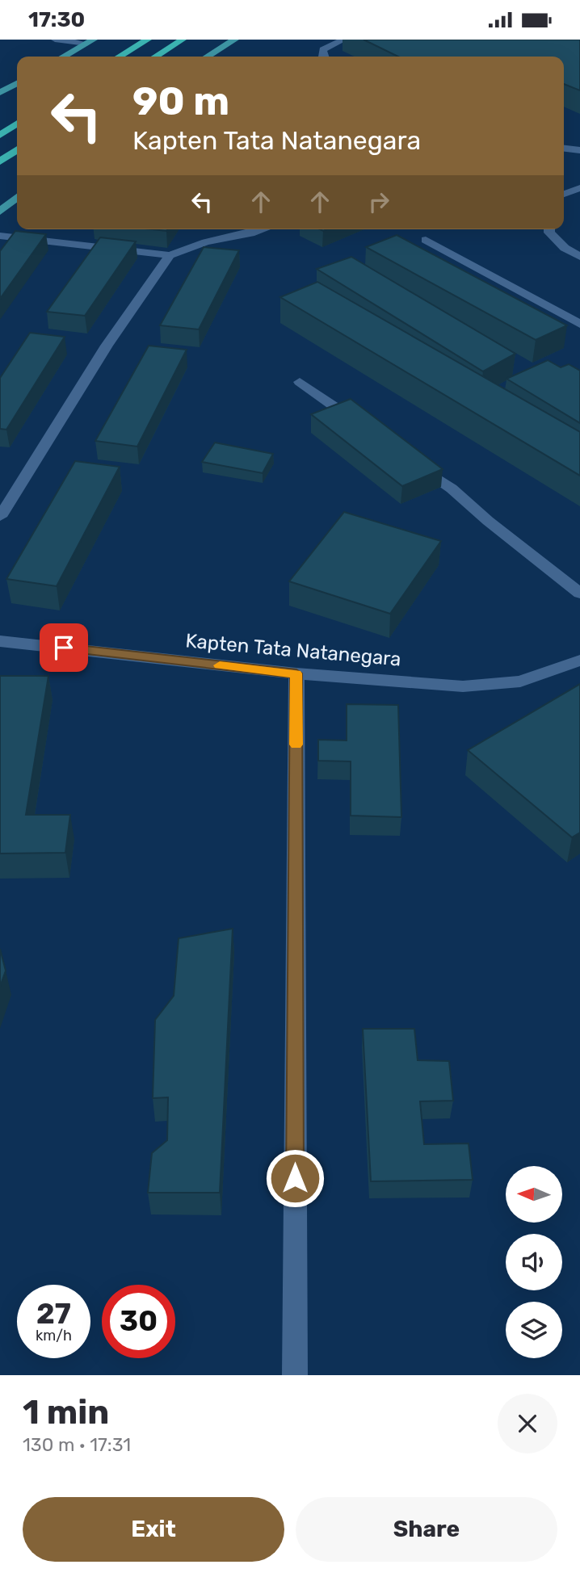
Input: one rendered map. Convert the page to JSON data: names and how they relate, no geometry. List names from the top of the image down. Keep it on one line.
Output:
{"streets":{"street":["Kapten Tata Natanegara"]},"north":"left","page":{"status":"17:30","turn":["90 m","Kapten Tata Natanegara"],"speed":"27 km/h","limit":"30","heading":["1 min","130 m · 17:31"],"buttons":["Exit","Share"]}}
